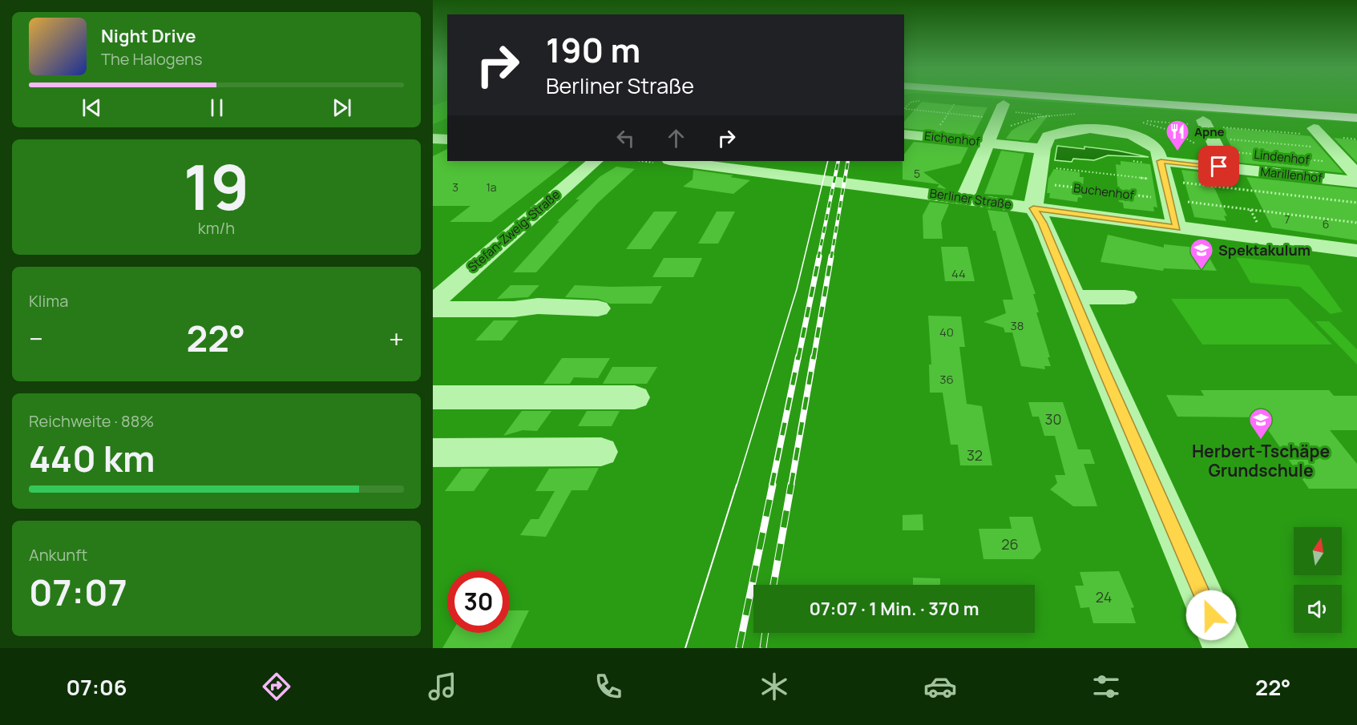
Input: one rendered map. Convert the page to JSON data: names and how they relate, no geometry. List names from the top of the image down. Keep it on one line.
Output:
{"streets":{"street":["Eichenhof","Marillenhof","Berliner Straße","Stefan-Zweig-Straße"],"path":["Lindenhof","Buchenhof"]},"crossings":[["Marillenhof","Buchenhof"],["Buchenhof","Berliner Straße"]],"places":{"restaurant":["Apne"],"school or university":["Spektakulum","Herbert-Tschäpe Grundschule"]},"house_numbers":["5","3","1a","7","6","44","38","40","36","30","32","26","24"],"north":"top","page":{"turn":["190 m","Berliner Straße"],"song":["Night Drive","The Halogens"],"tile":[["19","km/h"],"Klima",["Reichweite · 88%","440 km"],["Ankunft","07:07"]],"heat":["−","22°","+"],"limit":"30","trip":"07:07 · 1 Min. · 370 m","tabs":["07:06","22°"]}}
